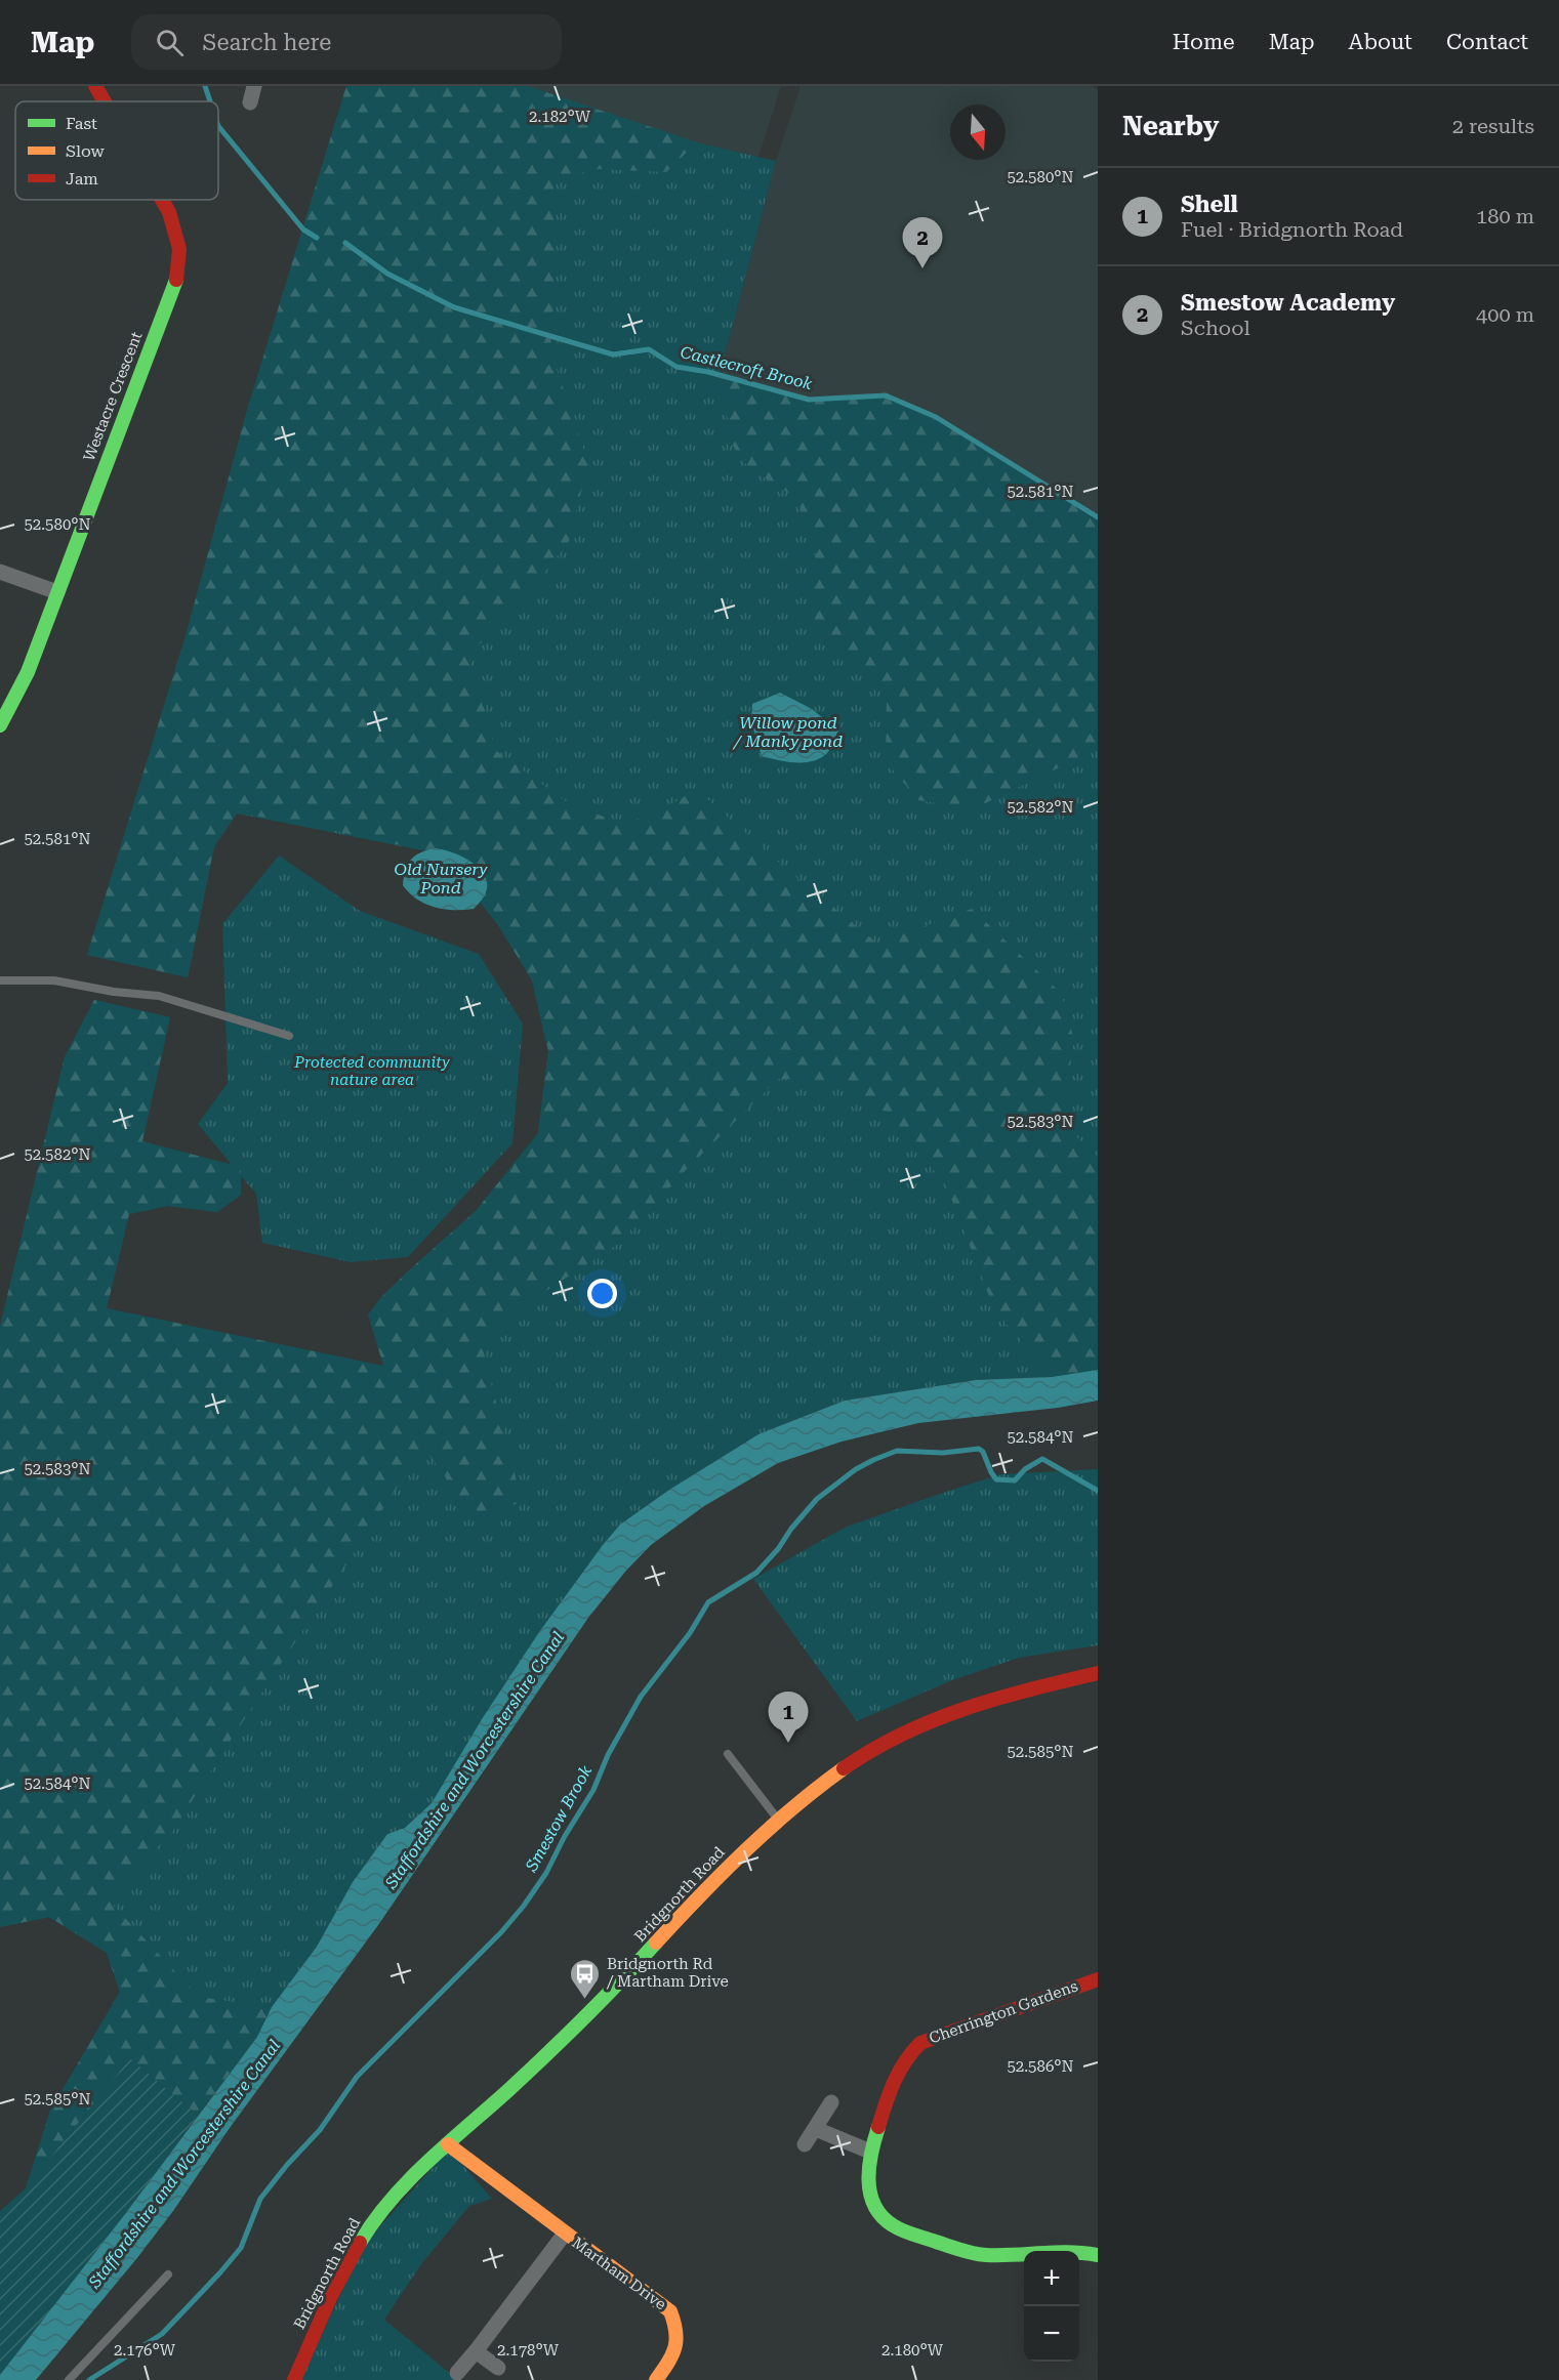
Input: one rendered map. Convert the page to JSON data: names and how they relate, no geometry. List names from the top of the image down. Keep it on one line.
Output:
{"streets":{"main road":["Westacre Crescent","Bridgnorth Road","Cherrington Gardens","Martham Drive"]},"crossings":[["Bridgnorth Road","Martham Drive"]],"water":["Castlecroft Brook","Willow pond / Manky pond","Old Nursery Pond","Staffordshire and Worcestershire Canal","Smestow Brook"],"parks":["Protected community nature area"],"places":{"bus stop":["Bridgnorth Rd / Martham Drive"]},"legend":["Fast","Slow","Jam"],"north":"bottom","page":{"header":"Map","search":"Search here","nav":["Home","Map","About","Contact"],"heading":["Nearby","2 results"],"list":[{"mark":"1","name":"Shell","note":"Fuel · Bridgnorth Road","value":"180 m"},{"mark":"2","name":"Smestow Academy","note":"School","value":"400 m"}],"pins":["2","1"],"map_buttons":["+","−"]},"coordinates":["2.182°W","52.580°N","52.581°N","52.582°N","52.583°N","52.584°N","52.585°N","52.586°N","2.176°W","2.178°W","2.180°W"]}
